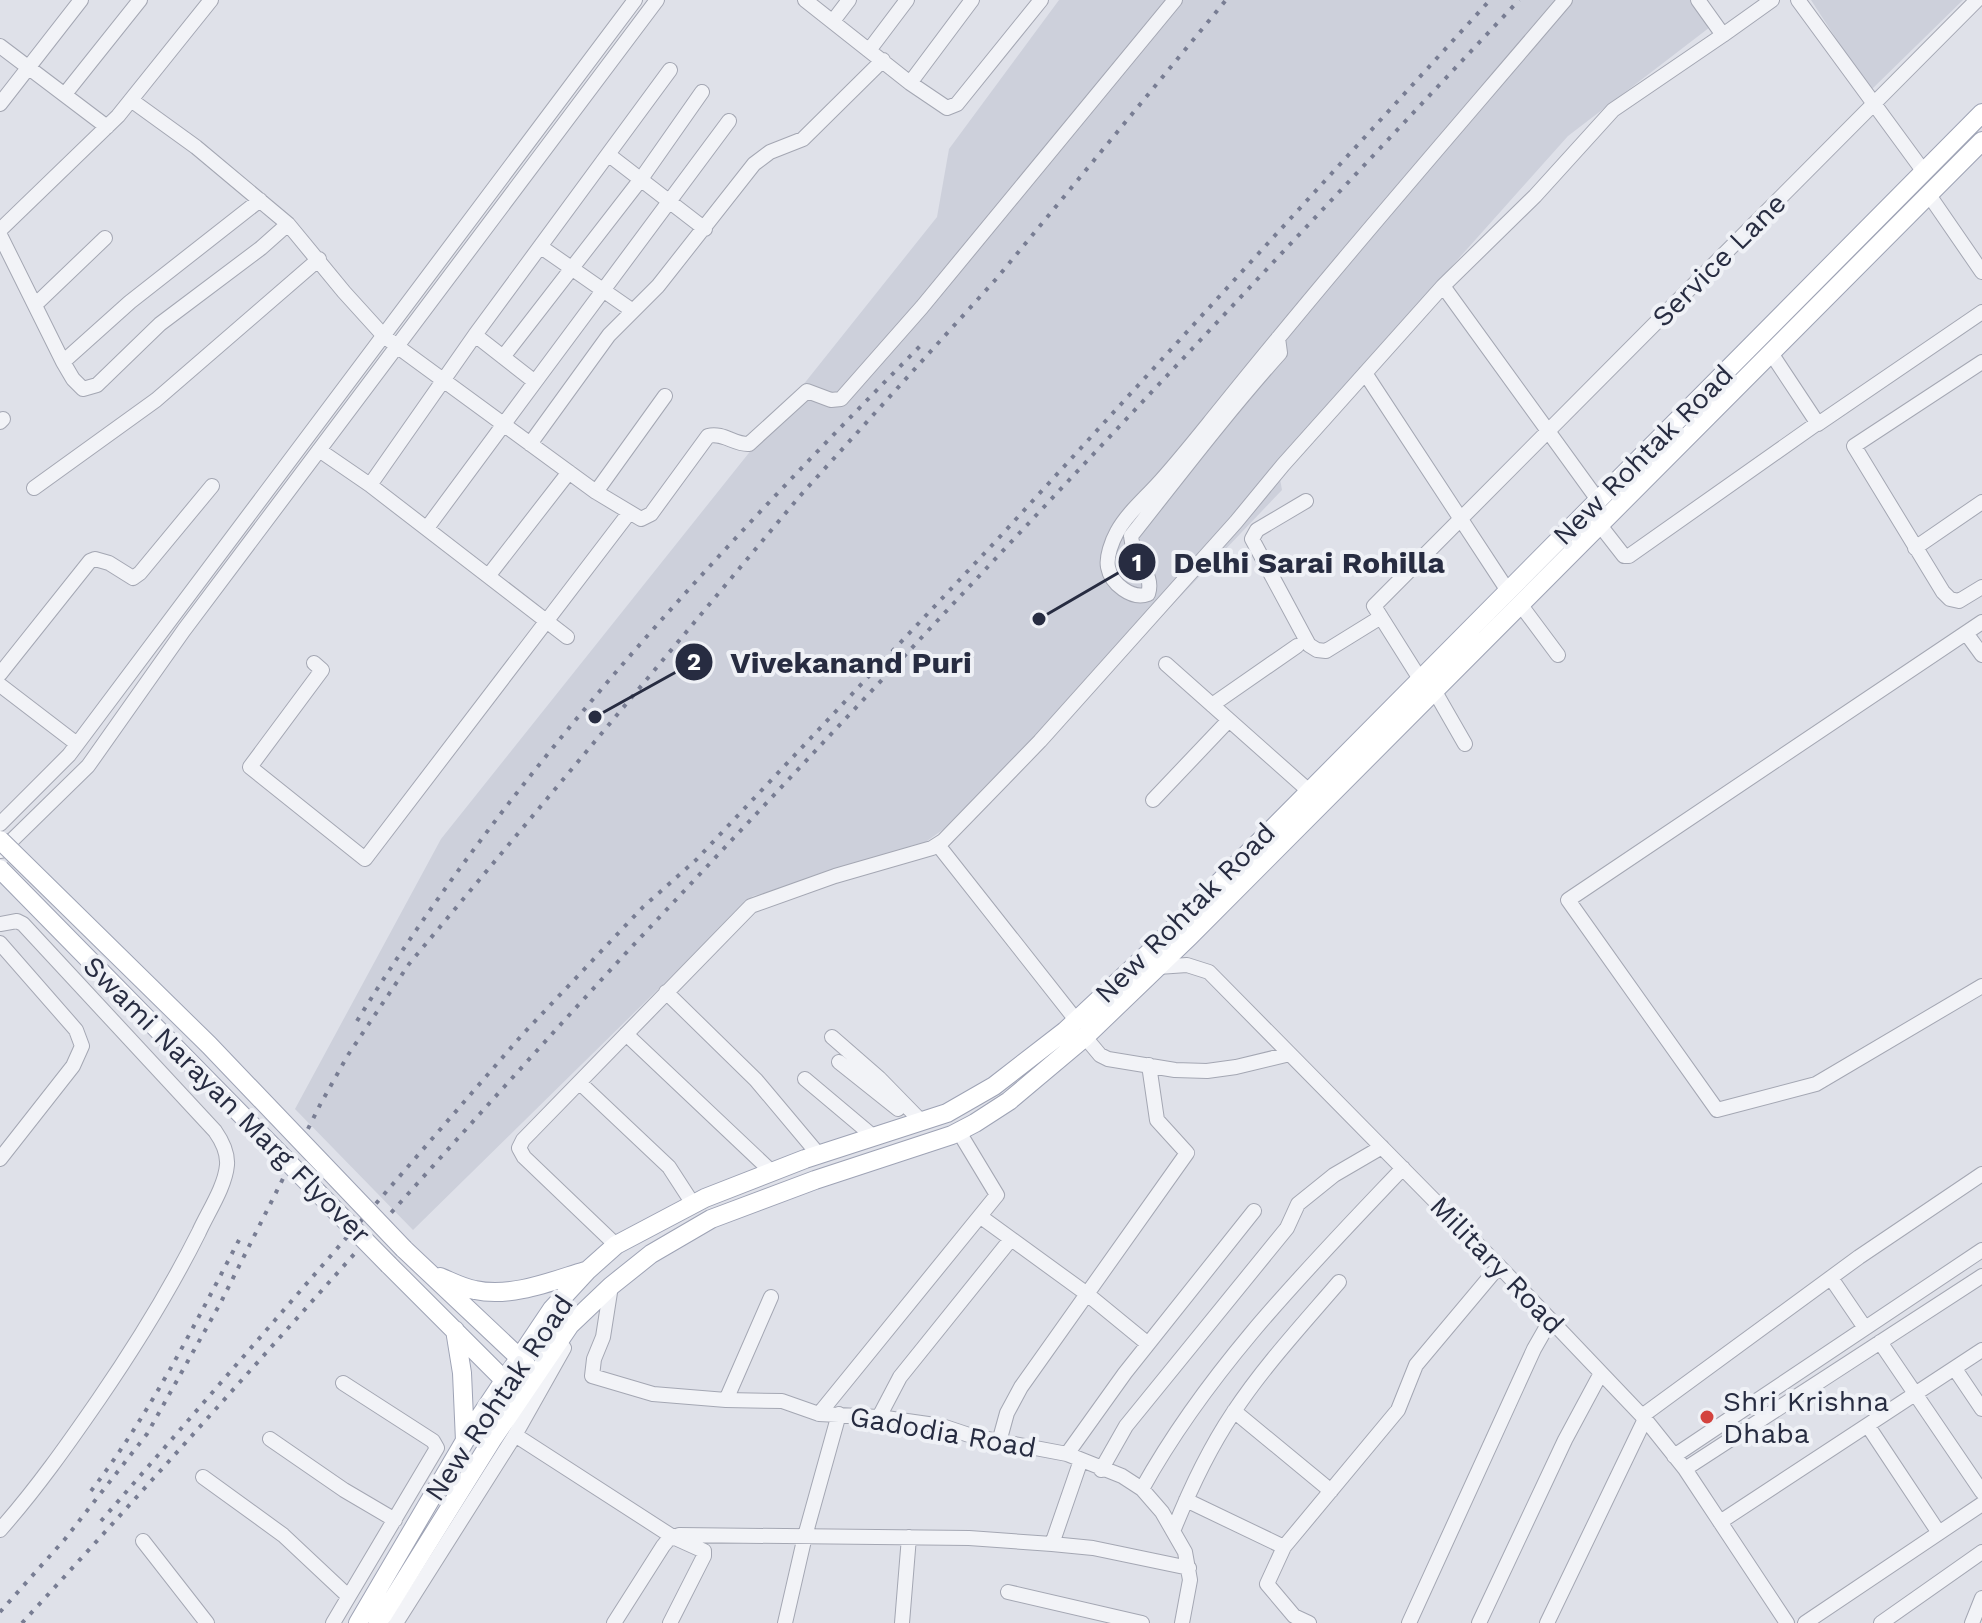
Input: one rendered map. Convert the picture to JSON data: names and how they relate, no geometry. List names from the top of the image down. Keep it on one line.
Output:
{"streets":{"main road":["New Rohtak Road","Swami Narayan Marg Flyover"],"street":["Service Lane","Military Road","Gadodia Road"]},"crossings":[["New Rohtak Road","Swami Narayan Marg Flyover"],["New Rohtak Road","Military Road"],["New Rohtak Road","Gadodia Road"]],"places":["Delhi Sarai Rohilla","Vivekanand Puri","Shri Krishna Dhaba"]}
